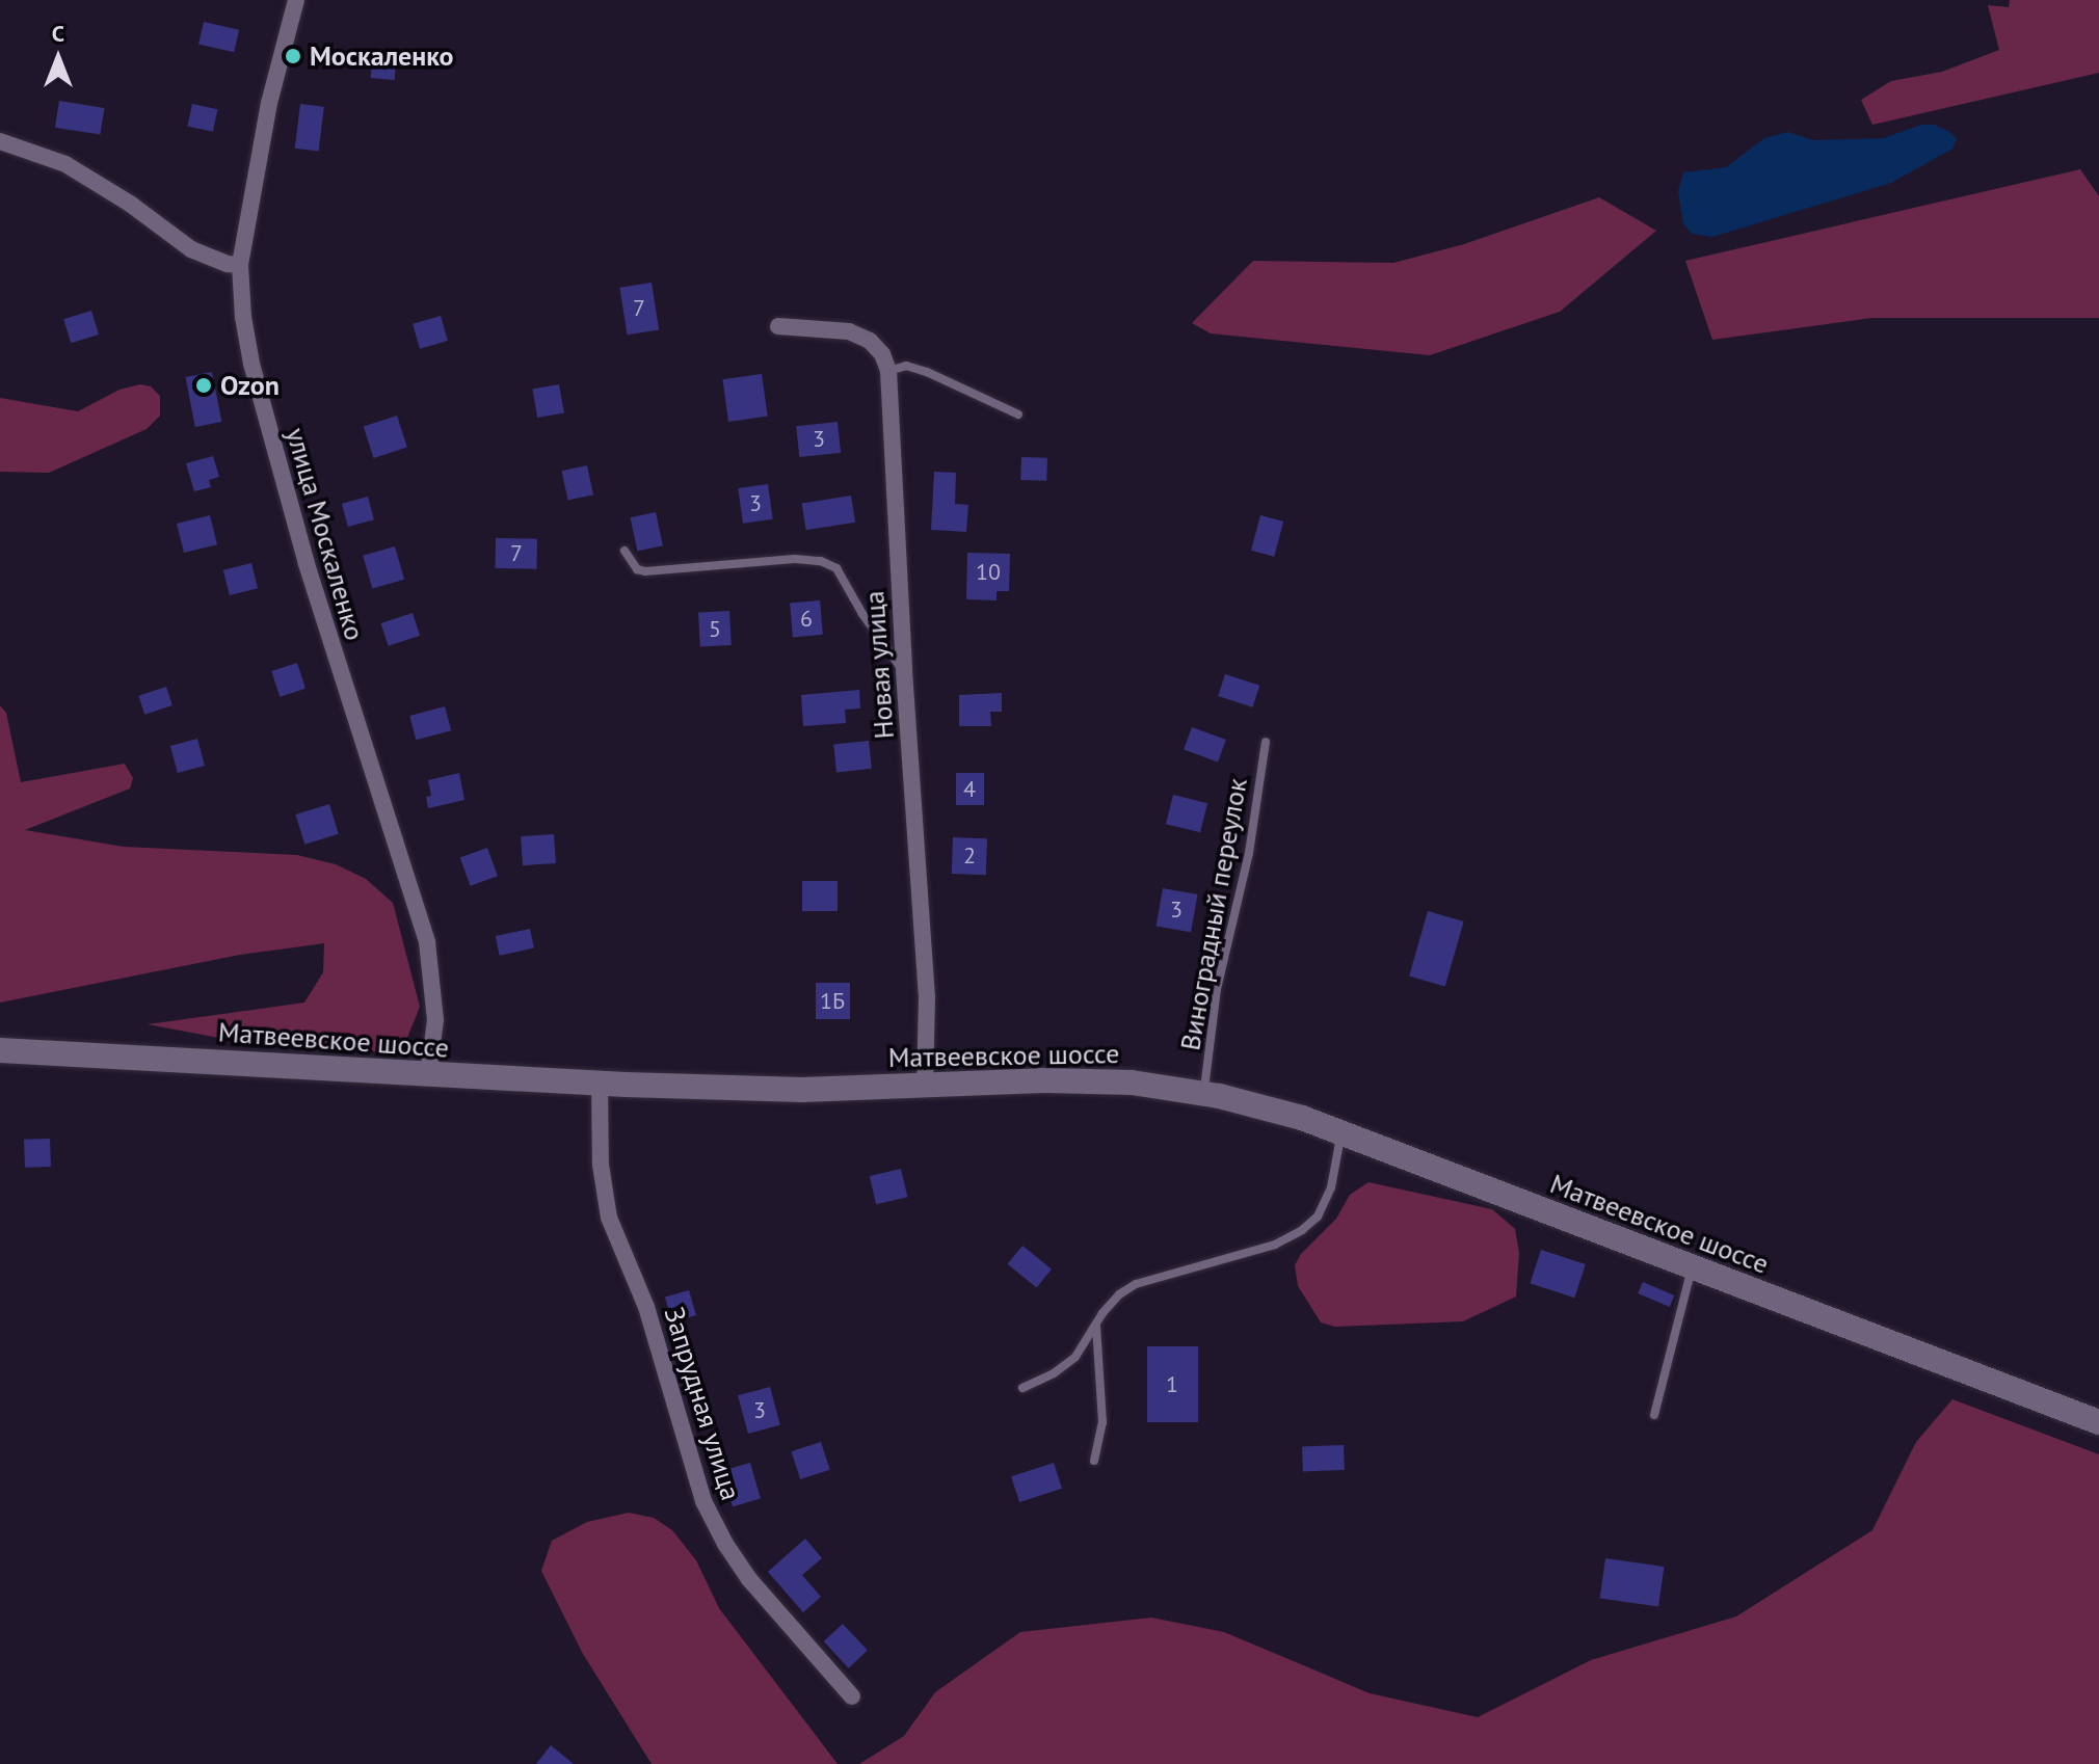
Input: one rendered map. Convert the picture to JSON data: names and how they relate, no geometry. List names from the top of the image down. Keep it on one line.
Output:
{"streets":{"main road":["Матвеевское шоссе"],"street":["улица Москаленко","Новая улица","Запрудная улица"],"lane":["Виноградный переулок"]},"crossings":[["улица Москаленко","Матвеевское шоссе"],["Новая улица","Матвеевское шоссе"],["Виноградный переулок","Матвеевское шоссе"],["Матвеевское шоссе","Запрудная улица"]],"places":["Москаленко","Ozon"],"house_numbers":["7","3","3","7","10","6","5","4","2","3","1Б","1","3"],"north":"top"}
